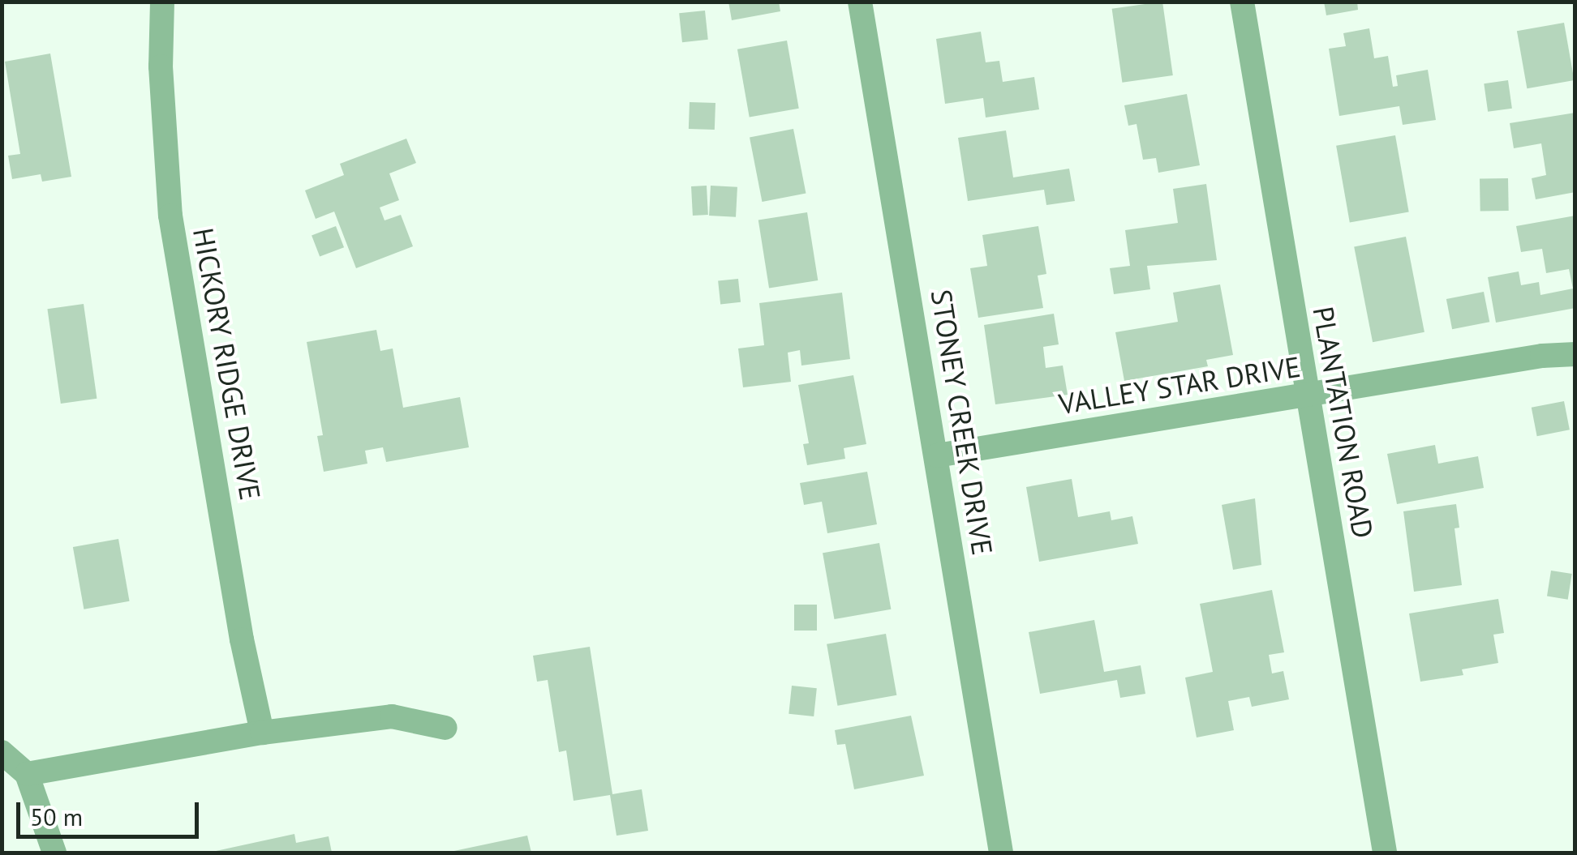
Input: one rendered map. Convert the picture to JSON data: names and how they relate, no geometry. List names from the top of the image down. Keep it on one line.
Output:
{"streets":{"street":["HICKORY RIDGE DRIVE","VALLEY STAR DRIVE","STONEY CREEK DRIVE","PLANTATION ROAD"]},"crossings":[["VALLEY STAR DRIVE","STONEY CREEK DRIVE"],["VALLEY STAR DRIVE","PLANTATION ROAD"]],"scale_bar":"50 m"}
